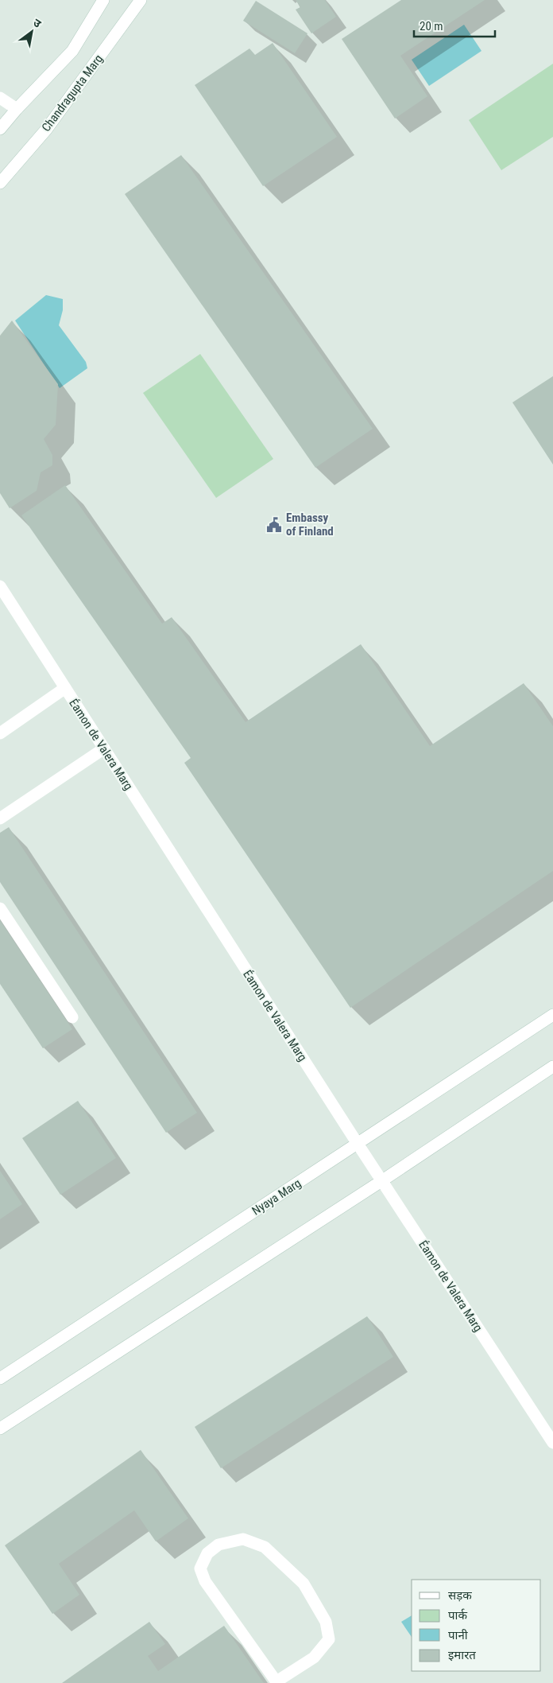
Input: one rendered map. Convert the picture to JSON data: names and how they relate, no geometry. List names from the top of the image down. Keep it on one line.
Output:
{"streets":{"street":["Chandragupta Marg","Éamon de Valera Marg","Nyaya Marg"]},"crossings":[["Éamon de Valera Marg","Nyaya Marg"]],"places":{"public building":["Embassy of Finland"]},"legend":["सड़क","पार्क","पानी","इमारत"],"scale_bar":"20 m","north":"top right"}
